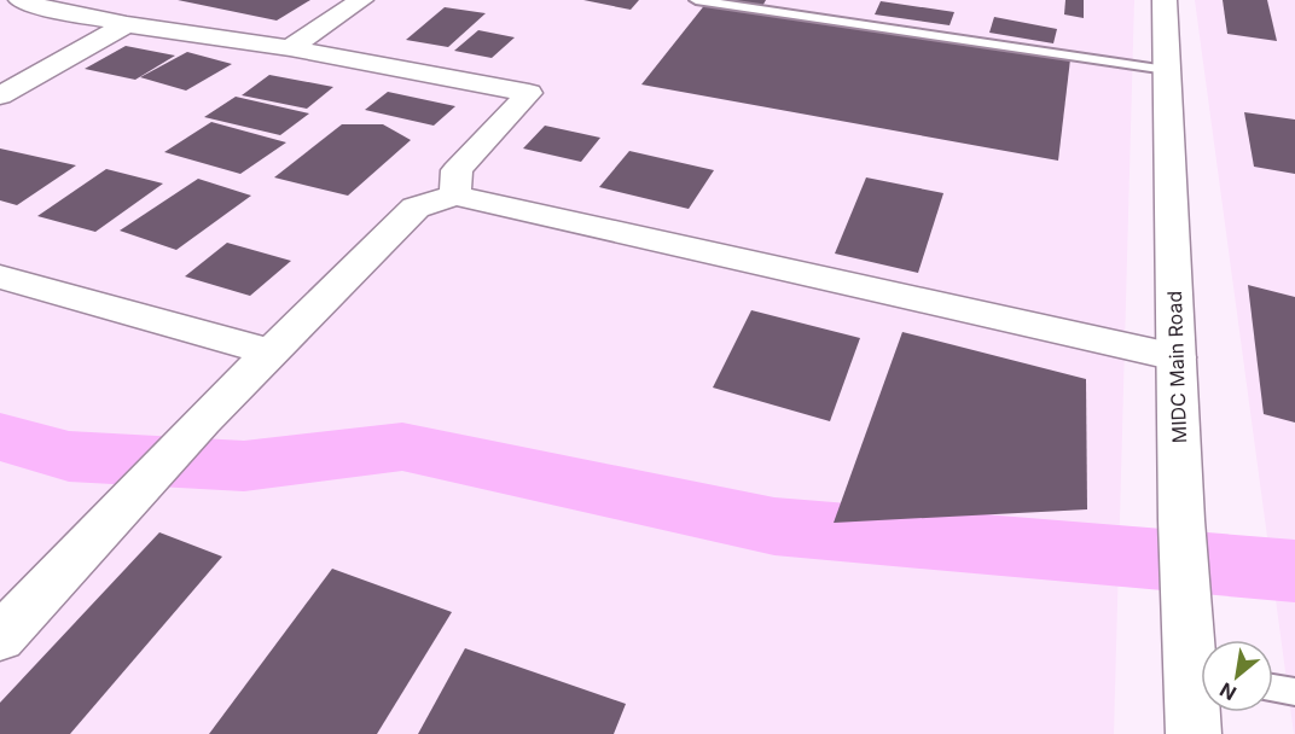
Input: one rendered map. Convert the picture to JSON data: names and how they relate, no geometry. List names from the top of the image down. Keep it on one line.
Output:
{"streets":{"street":["MIDC Main Road"]},"north":"bottom left"}
